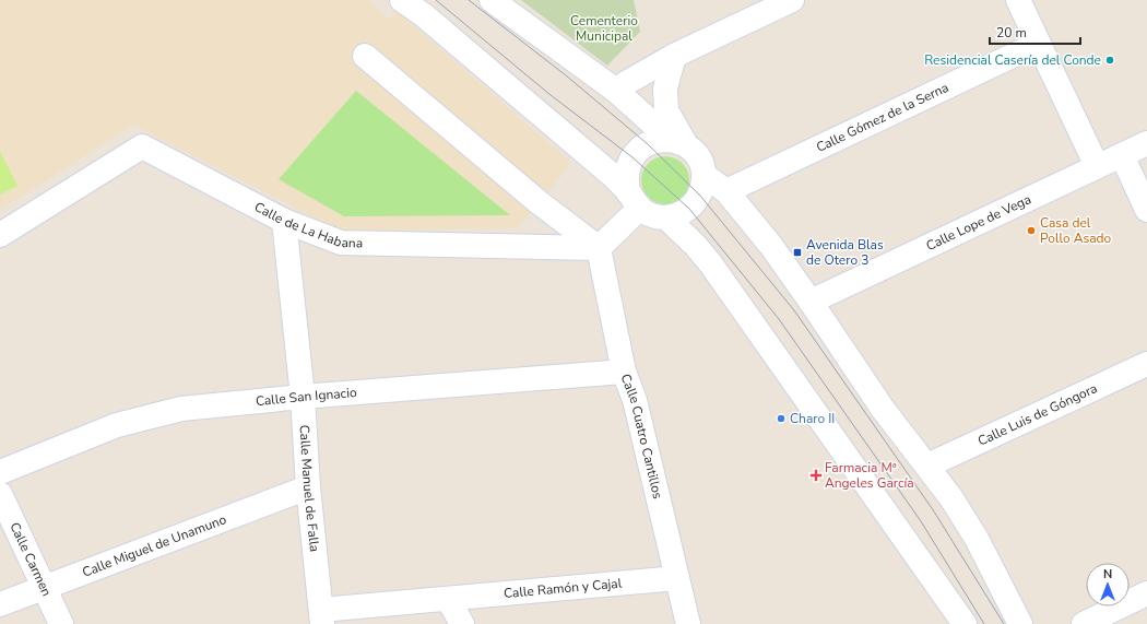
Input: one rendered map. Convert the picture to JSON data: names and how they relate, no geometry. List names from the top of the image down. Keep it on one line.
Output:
{"streets":{"street":["Calle Gómez de la Serna","Calle Lope de Vega","Calle de La Habana","Calle San Ignacio","Calle Luis de Góngora","Calle Cuatro Cantillos","Calle Manuel de Falla","Calle Miguel de Unamuno","Calle Carmen","Calle Ramón y Cajal"]},"crossings":[["Calle de La Habana","Calle Cuatro Cantillos"],["Calle de La Habana","Calle Manuel de Falla"],["Calle San Ignacio","Calle Cuatro Cantillos"],["Calle San Ignacio","Calle Manuel de Falla"],["Calle Cuatro Cantillos","Calle Ramón y Cajal"],["Calle Manuel de Falla","Calle Miguel de Unamuno"],["Calle Manuel de Falla","Calle Ramón y Cajal"],["Calle Miguel de Unamuno","Calle Carmen"]],"parks":["Cementerio Municipal"],"places":{"other":["Residencial Casería del Conde","Casa del Pollo Asado","Charo II"],"transit":["Avenida Blas de Otero 3"],"health":["Farmacia Mª Angeles García"]},"scale_bar":"20 m","north":"top"}
